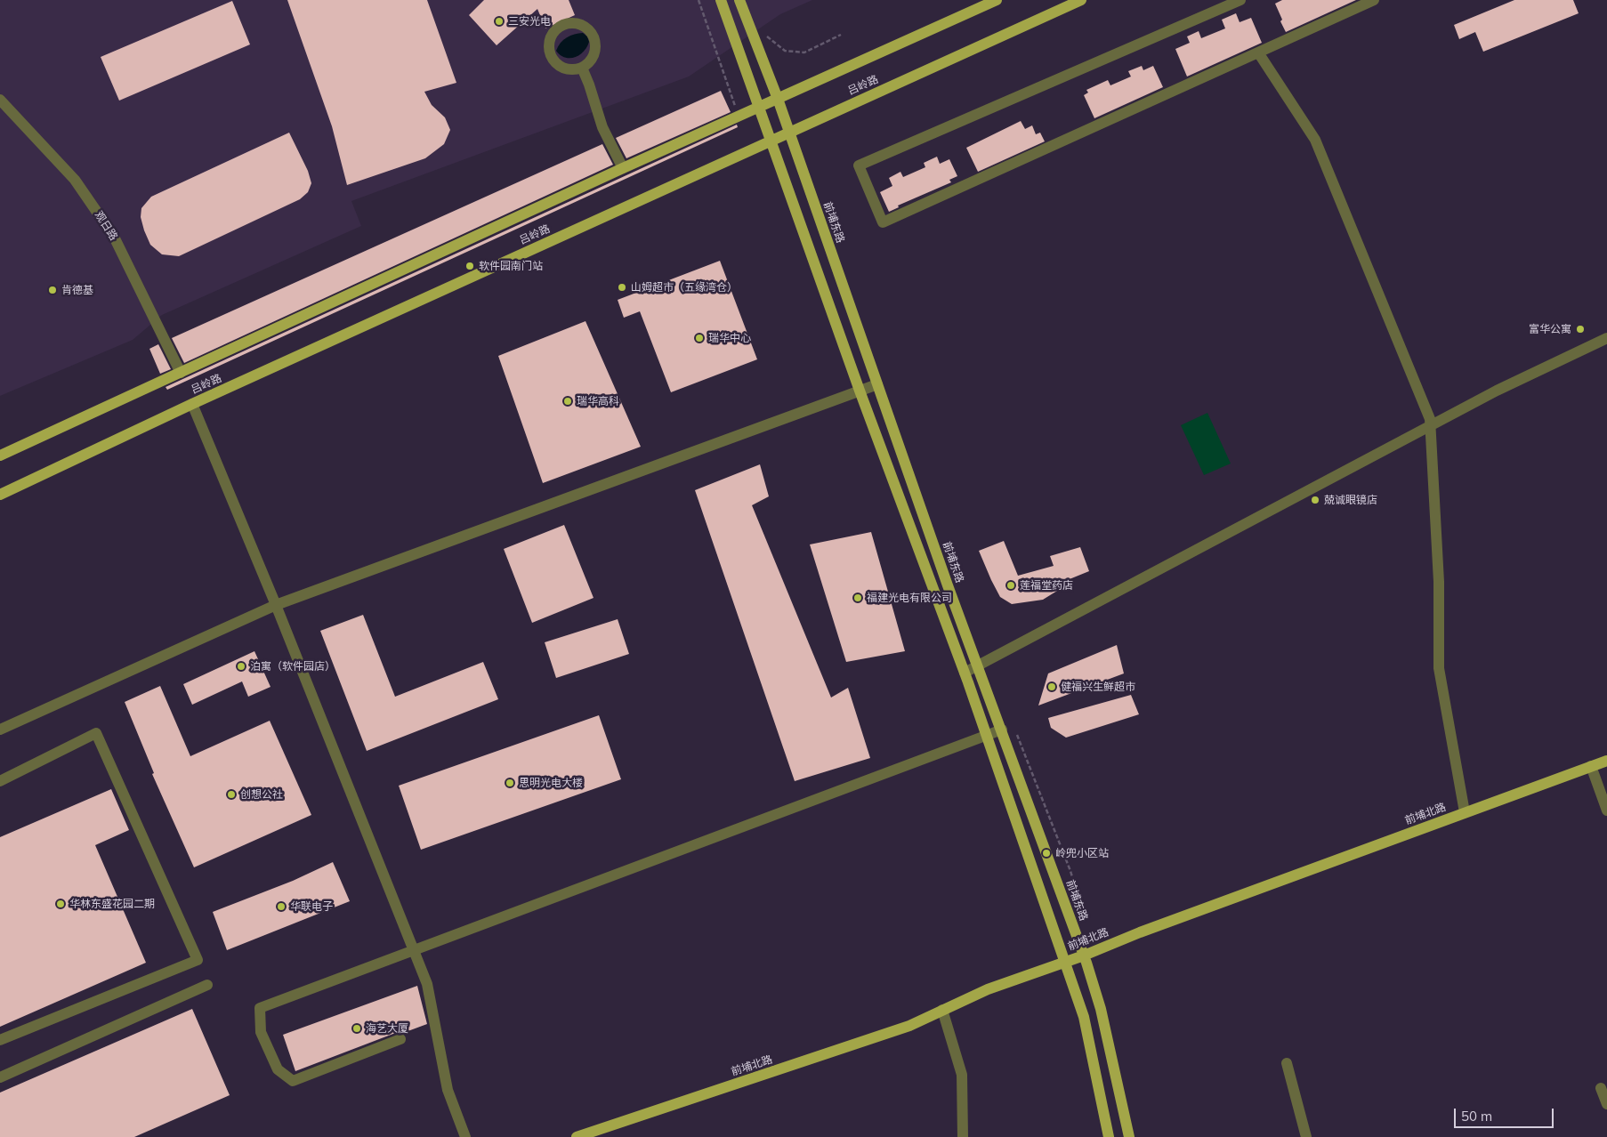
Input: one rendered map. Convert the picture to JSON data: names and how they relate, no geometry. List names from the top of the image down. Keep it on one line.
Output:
{"streets":{"main road":["吕岭路","前埔东路","前埔北路"],"street":["观日路"]},"crossings":[["吕岭路","前埔东路"],["吕岭路","观日路"],["前埔东路","前埔北路"]],"places":["三安光电","软件园南门站","山姆超市（五缘湾仓）","肯德基","富华公寓","瑞华中心","瑞华高科","兢诚眼镜店","莲福堂药店","福建光电有限公司","泊寓（软件园店）","健福兴生鲜超市","思明光电大楼","创想公社","岭兜小区站","华林东盛花园二期","华联电子","海艺大厦"],"scale_bar":"50 m"}
